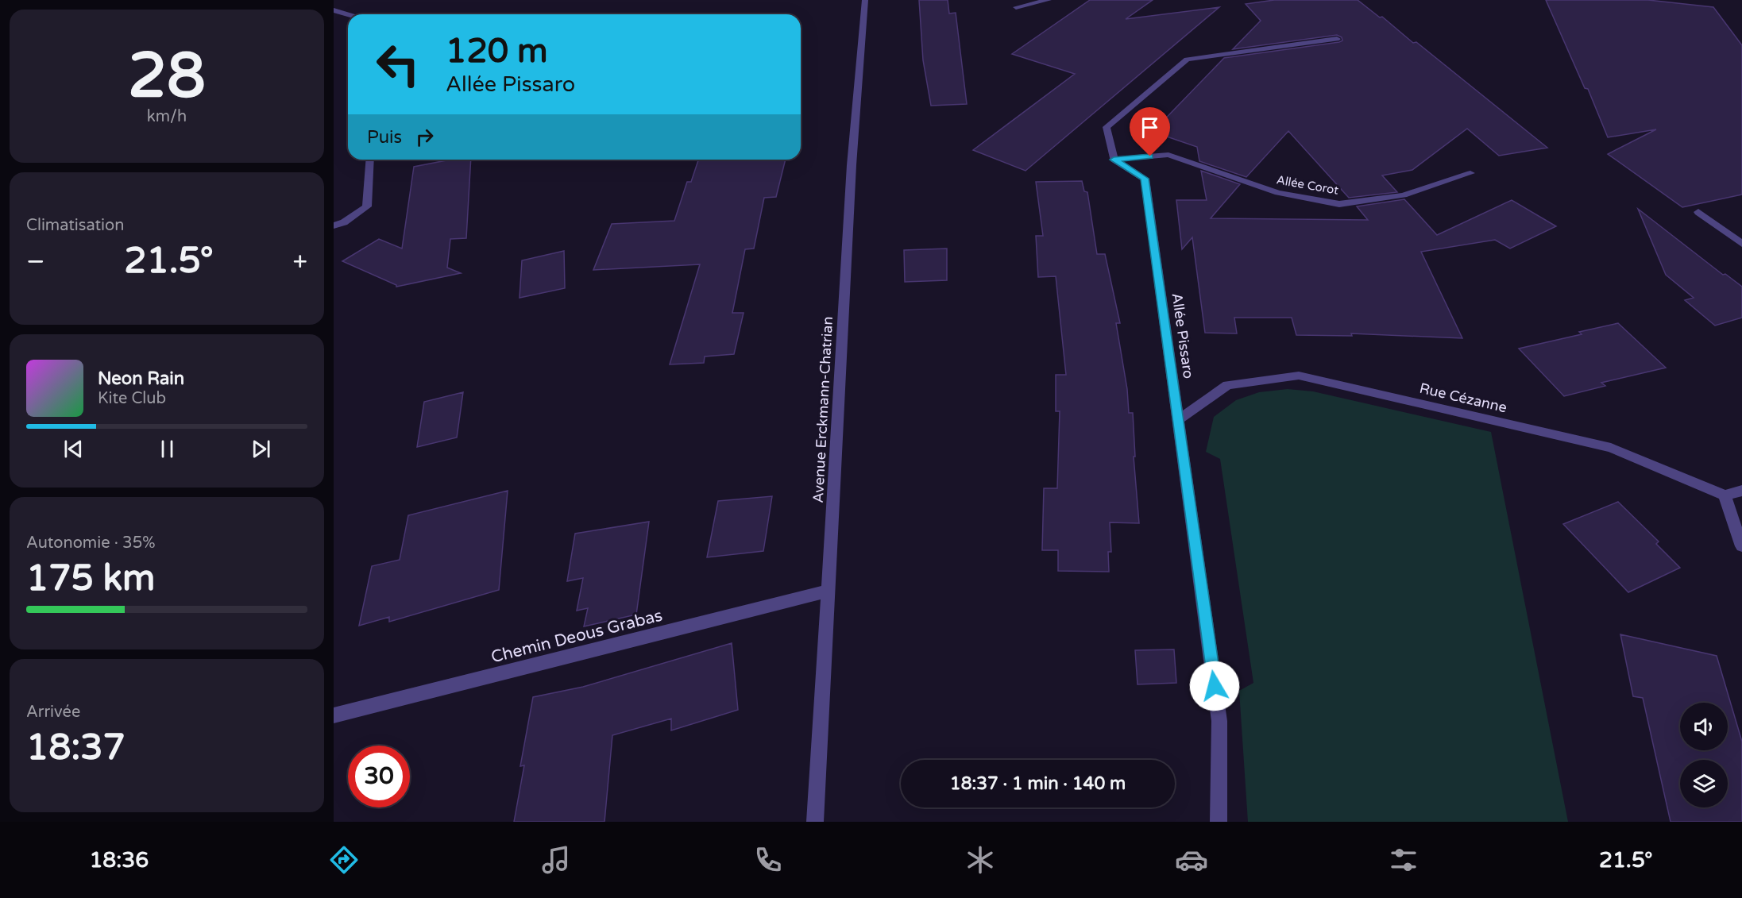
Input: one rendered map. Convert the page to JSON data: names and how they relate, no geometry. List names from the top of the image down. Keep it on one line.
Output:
{"streets":{"street":["Allée Corot","Allée Pissaro","Rue Cézanne","Avenue Erckmann-Chatrian","Chemin Deous Grabas"]},"crossings":[["Allée Corot","Allée Pissaro"],["Allée Pissaro","Rue Cézanne"],["Avenue Erckmann-Chatrian","Chemin Deous Grabas"]],"page":{"tile":[["28","km/h"],"Climatisation",["Autonomie · 35%","175 km"],["Arrivée","18:37"]],"turn":["120 m","Allée Pissaro"],"then":"Puis","heat":["−","21.5°","+"],"song":["Neon Rain","Kite Club"],"limit":"30","trip":"18:37 · 1 min · 140 m","tabs":["18:36","21.5°"]}}
